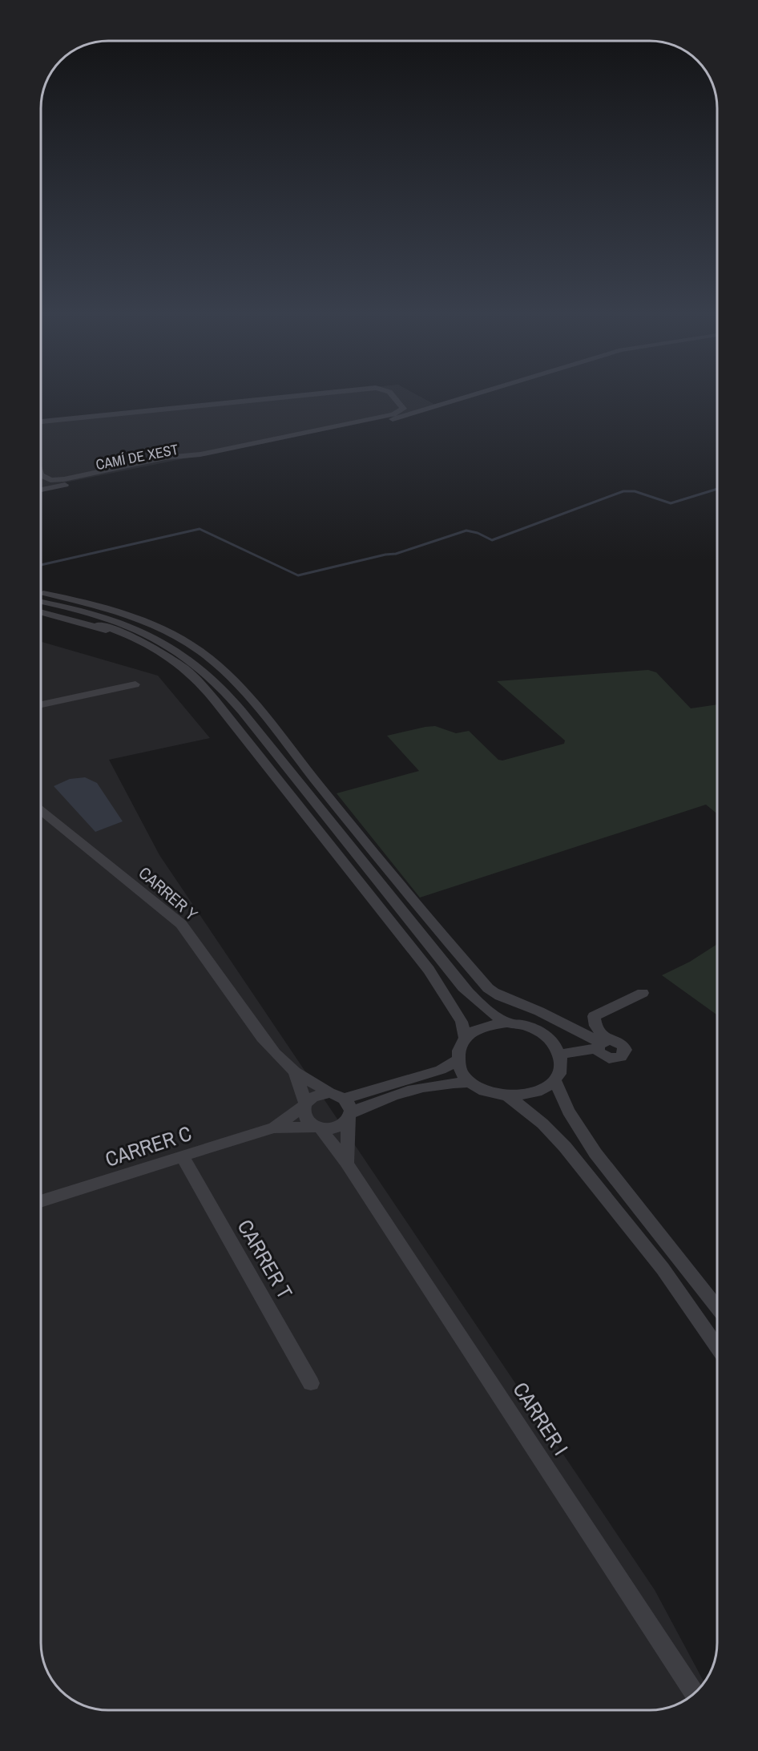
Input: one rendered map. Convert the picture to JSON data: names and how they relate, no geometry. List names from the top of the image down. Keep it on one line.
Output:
{"streets":{"street":["CAMÍ DE XEST","CARRER Y","CARRER C","CARRER T","CARRER I"]},"crossings":[["CARRER Y","CARRER C"],["CARRER Y","CARRER I"],["CARRER C","CARRER T"],["CARRER C","CARRER I"]]}
